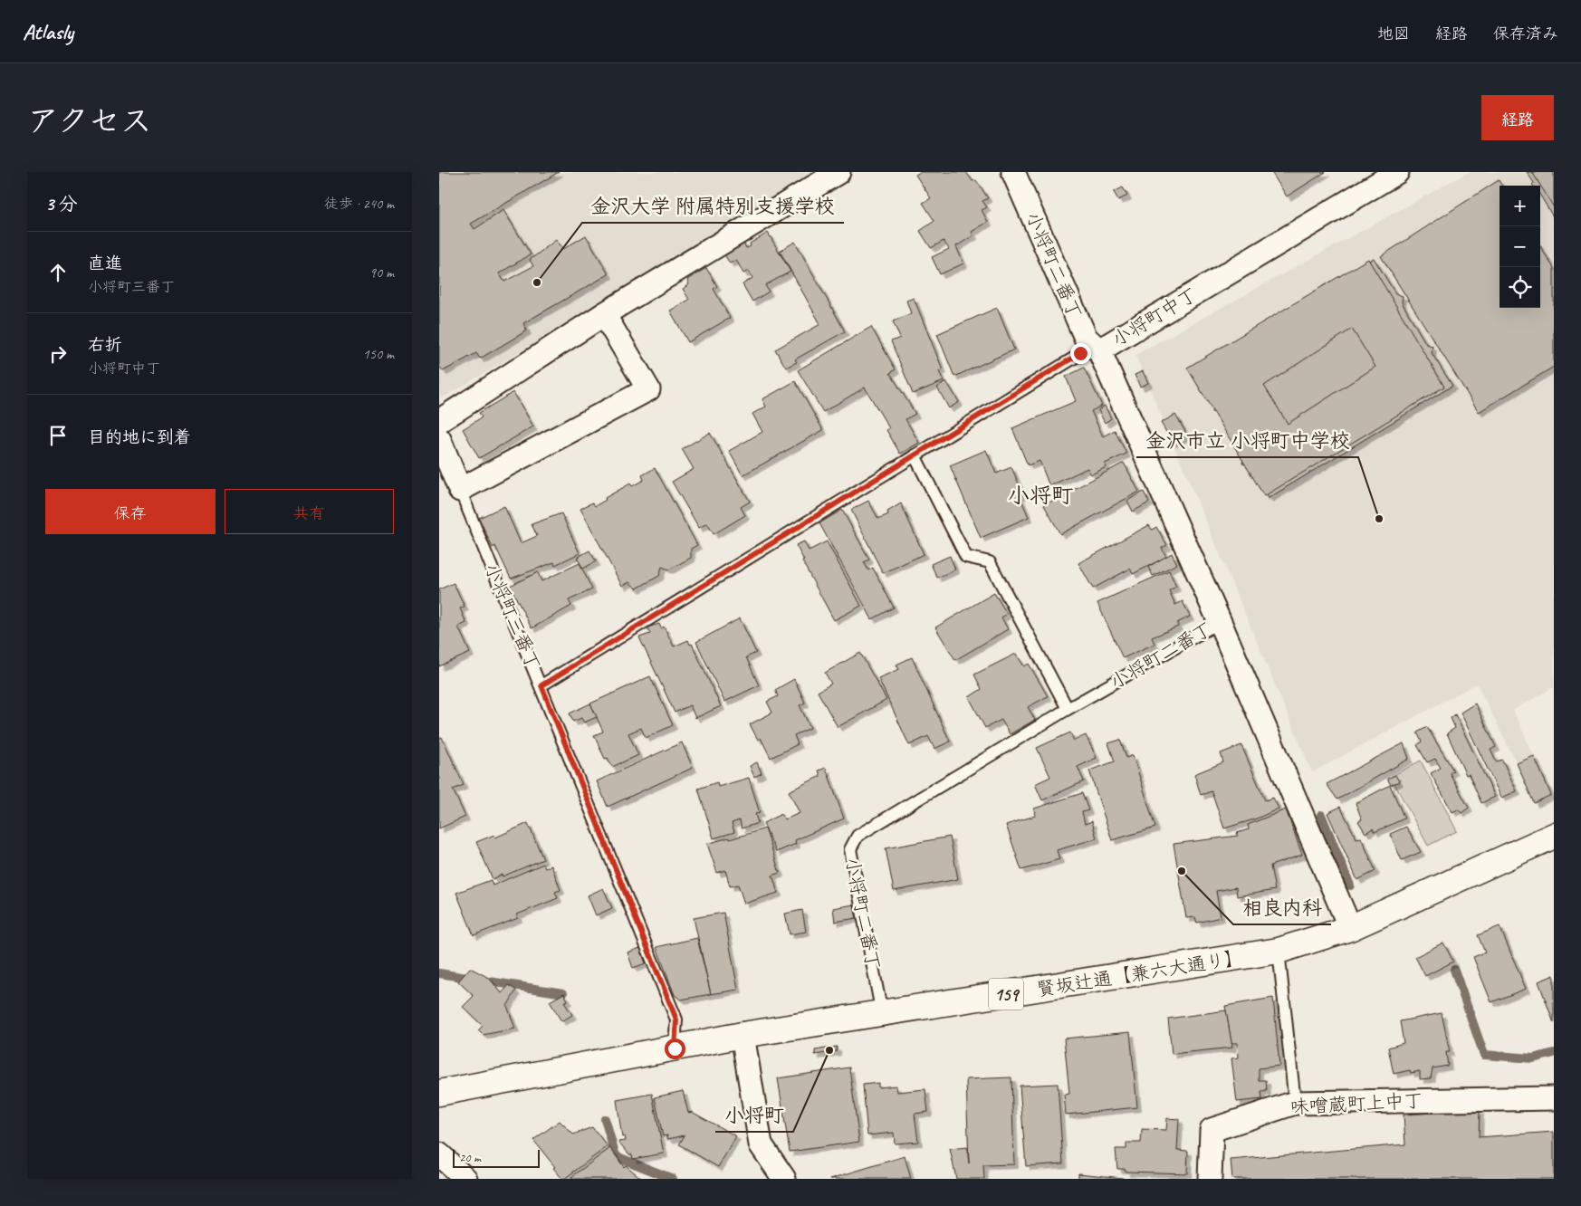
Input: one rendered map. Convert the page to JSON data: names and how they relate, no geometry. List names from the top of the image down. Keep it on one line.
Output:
{"streets":{"highway":["賢坂辻通【兼六大通り】","159"],"street":["小将町二番丁","小将町中丁","小将町三番丁","味噌蔵町上中丁"]},"crossings":[["小将町二番丁","小将町中丁"],["小将町二番丁","賢坂辻通【兼六大通り】"],["小将町中丁","小将町三番丁"],["小将町三番丁","賢坂辻通【兼六大通り】"]],"districts":["小将町"],"places":["金沢大学 附属特別支援学校","金沢市立 小将町中学校","相良内科","小将町"],"scale_bar":"20 m","page":{"header":"Atlasly","nav":["地図","経路","保存済み"],"title":"アクセス","buttons":["経路",["保存","共有"]],"heading":["3 分","徒歩 · 240 m"],"map_buttons":["+","−"],"list":[["直進","小将町三番丁","90 m"],["右折","小将町中丁","150 m"],"目的地に到着"],"scale":"20 m"}}
